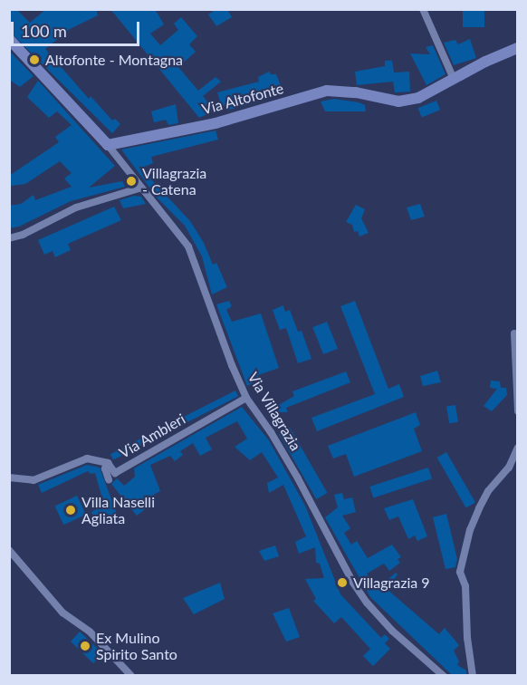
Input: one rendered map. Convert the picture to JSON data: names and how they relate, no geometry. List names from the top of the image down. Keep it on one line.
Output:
{"streets":{"main road":["Via Altofonte"],"street":["Via Villagrazia","Via Ambleri"]},"crossings":[["Via Altofonte","Via Villagrazia"],["Via Villagrazia","Via Ambleri"]],"places":["Altofonte - Montagna","Villagrazia - Catena","Villa Naselli Agliata","Villagrazia 9","Ex Mulino Spirito Santo"],"scale_bar":"100 m"}
